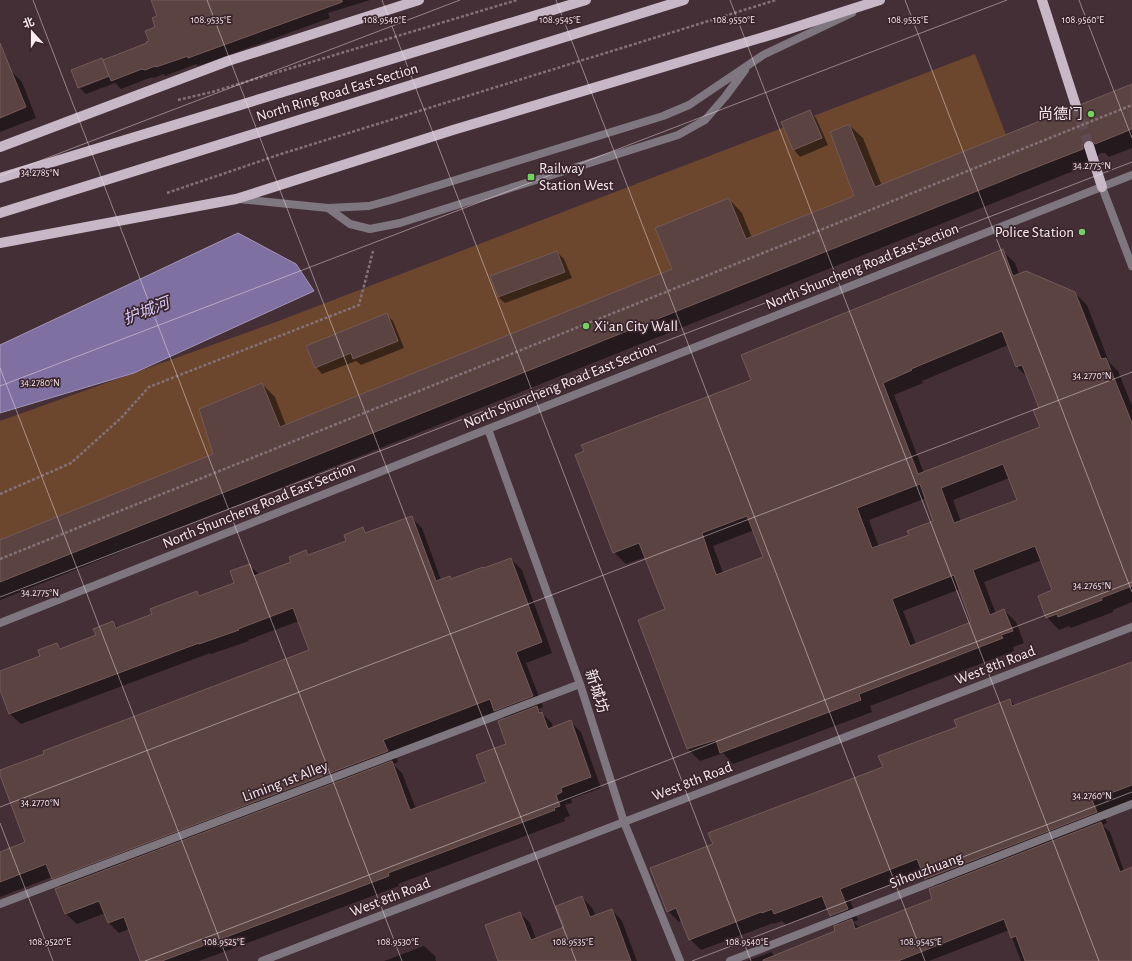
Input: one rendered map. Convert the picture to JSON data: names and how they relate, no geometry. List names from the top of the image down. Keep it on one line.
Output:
{"streets":{"main road":["North Ring Road East Section"],"street":["North Shuncheng Road East Section","West 8th Road","新城坊","Liming 1st Alley","Sihouzhuang"]},"crossings":[["North Shuncheng Road East Section","新城坊"],["West 8th Road","新城坊"],["新城坊","Liming 1st Alley"]],"water":["护城河"],"places":{"other":["尚德门","Police Station","Xi'an City Wall"],"transit":["Railway Station West"]},"north":"top","coordinates":["108.9535°E","108.9545°E","108.9540°E","108.9550°E","108.9555°E","108.9560°E","34.2775°N","34.2785°N","34.2770°N","34.2780°N","34.2765°N","34.2760°N","108.9520°E","108.9525°E","108.9530°E"]}
